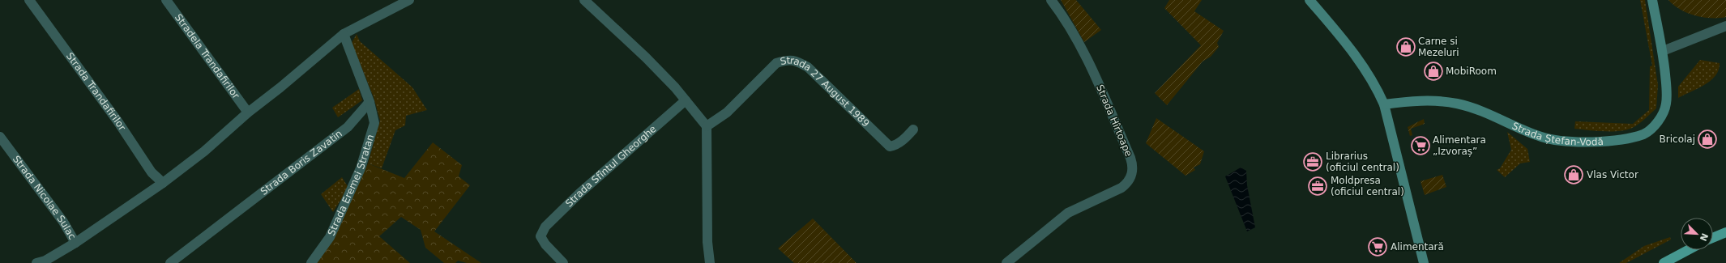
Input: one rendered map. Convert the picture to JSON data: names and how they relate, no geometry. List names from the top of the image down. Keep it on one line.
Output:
{"streets":{"street":["Stradela Trandafirilor","Strada Trandafirilor","Strada 27 August 1989","Strada Hîrtoape","Strada Ștefan-Vodă","Strada Boris Zavatin","Strada Sfîntul Gheorghe","Strada Eremei Stratan","Strada Nicolae Sulac"]},"crossings":[["Strada Boris Zavatin","Strada Eremei Stratan"]],"places":{"shop":["Carne si Mezeluri","MobiRoom","Bricolaj","Vlas Victor"],"supermarket":["Alimentara „Izvoraș”","Alimentară"],"office":["Librarius (oficiul central)","Moldpresa (oficiul central)"]},"north":"bottom right"}
